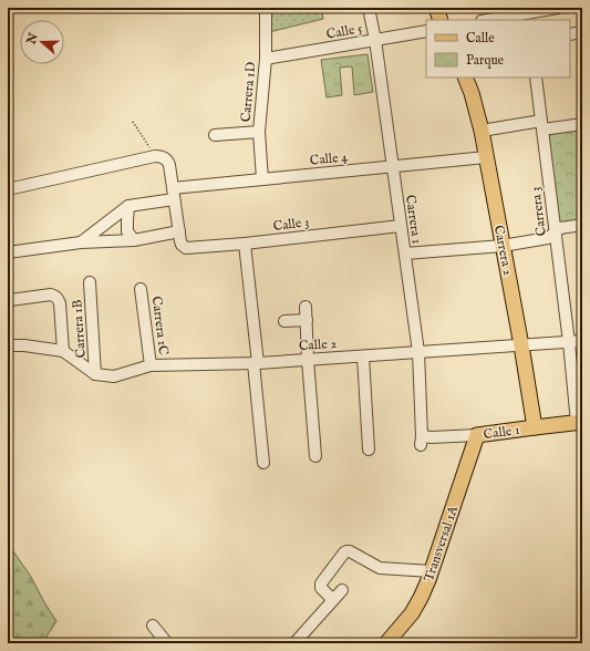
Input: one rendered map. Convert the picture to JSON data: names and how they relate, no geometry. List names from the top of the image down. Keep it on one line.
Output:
{"streets":{"main road":["Carrera 2","Calle 1","Transversal 1A"],"street":["Calle 5","Carrera 1D","Calle 4","Carrera 3","Carrera 1","Calle 3","Carrera 1C","Carrera 1B","Calle 2"]},"crossings":[["Calle 5","Carrera 1D"],["Calle 5","Carrera 1"],["Carrera 1D","Calle 4"],["Calle 4","Carrera 1"],["Calle 4","Carrera 2"],["Carrera 3","Calle 2"],["Carrera 3","Calle 1"],["Carrera 1","Calle 3"],["Carrera 1","Calle 2"],["Carrera 1","Calle 1"],["Carrera 2","Calle 2"],["Carrera 2","Calle 1"],["Carrera 1C","Calle 2"],["Carrera 1B","Calle 2"],["Calle 1","Transversal 1A"]],"legend":["Calle","Parque"],"north":"left"}
